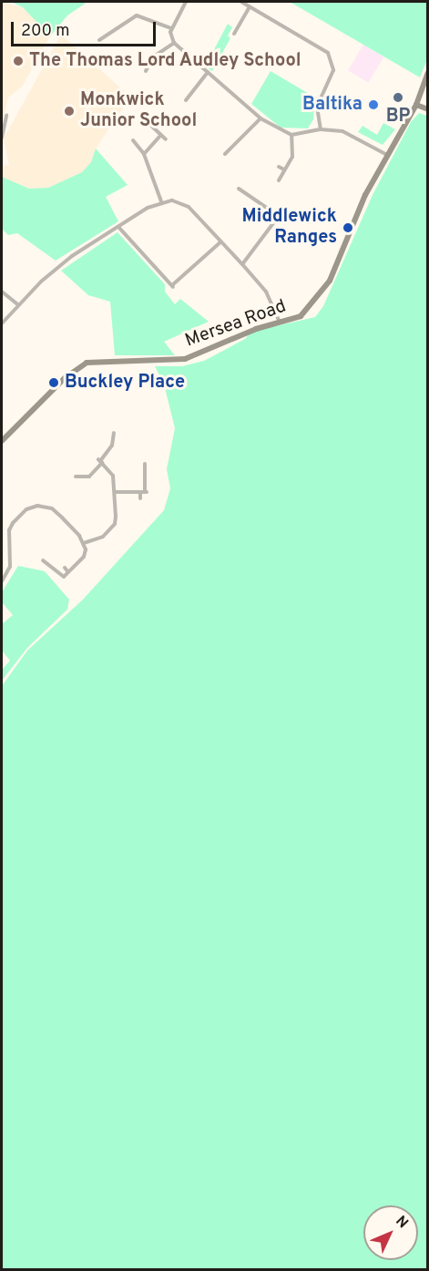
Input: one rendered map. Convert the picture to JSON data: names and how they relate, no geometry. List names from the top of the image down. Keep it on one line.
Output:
{"streets":{"main road":["Mersea Road"]},"places":["The Thomas Lord Audley School","BP","Baltika","Monkwick Junior School","Middlewick Ranges","Buckley Place"],"scale_bar":"200 m","north":"top right"}
